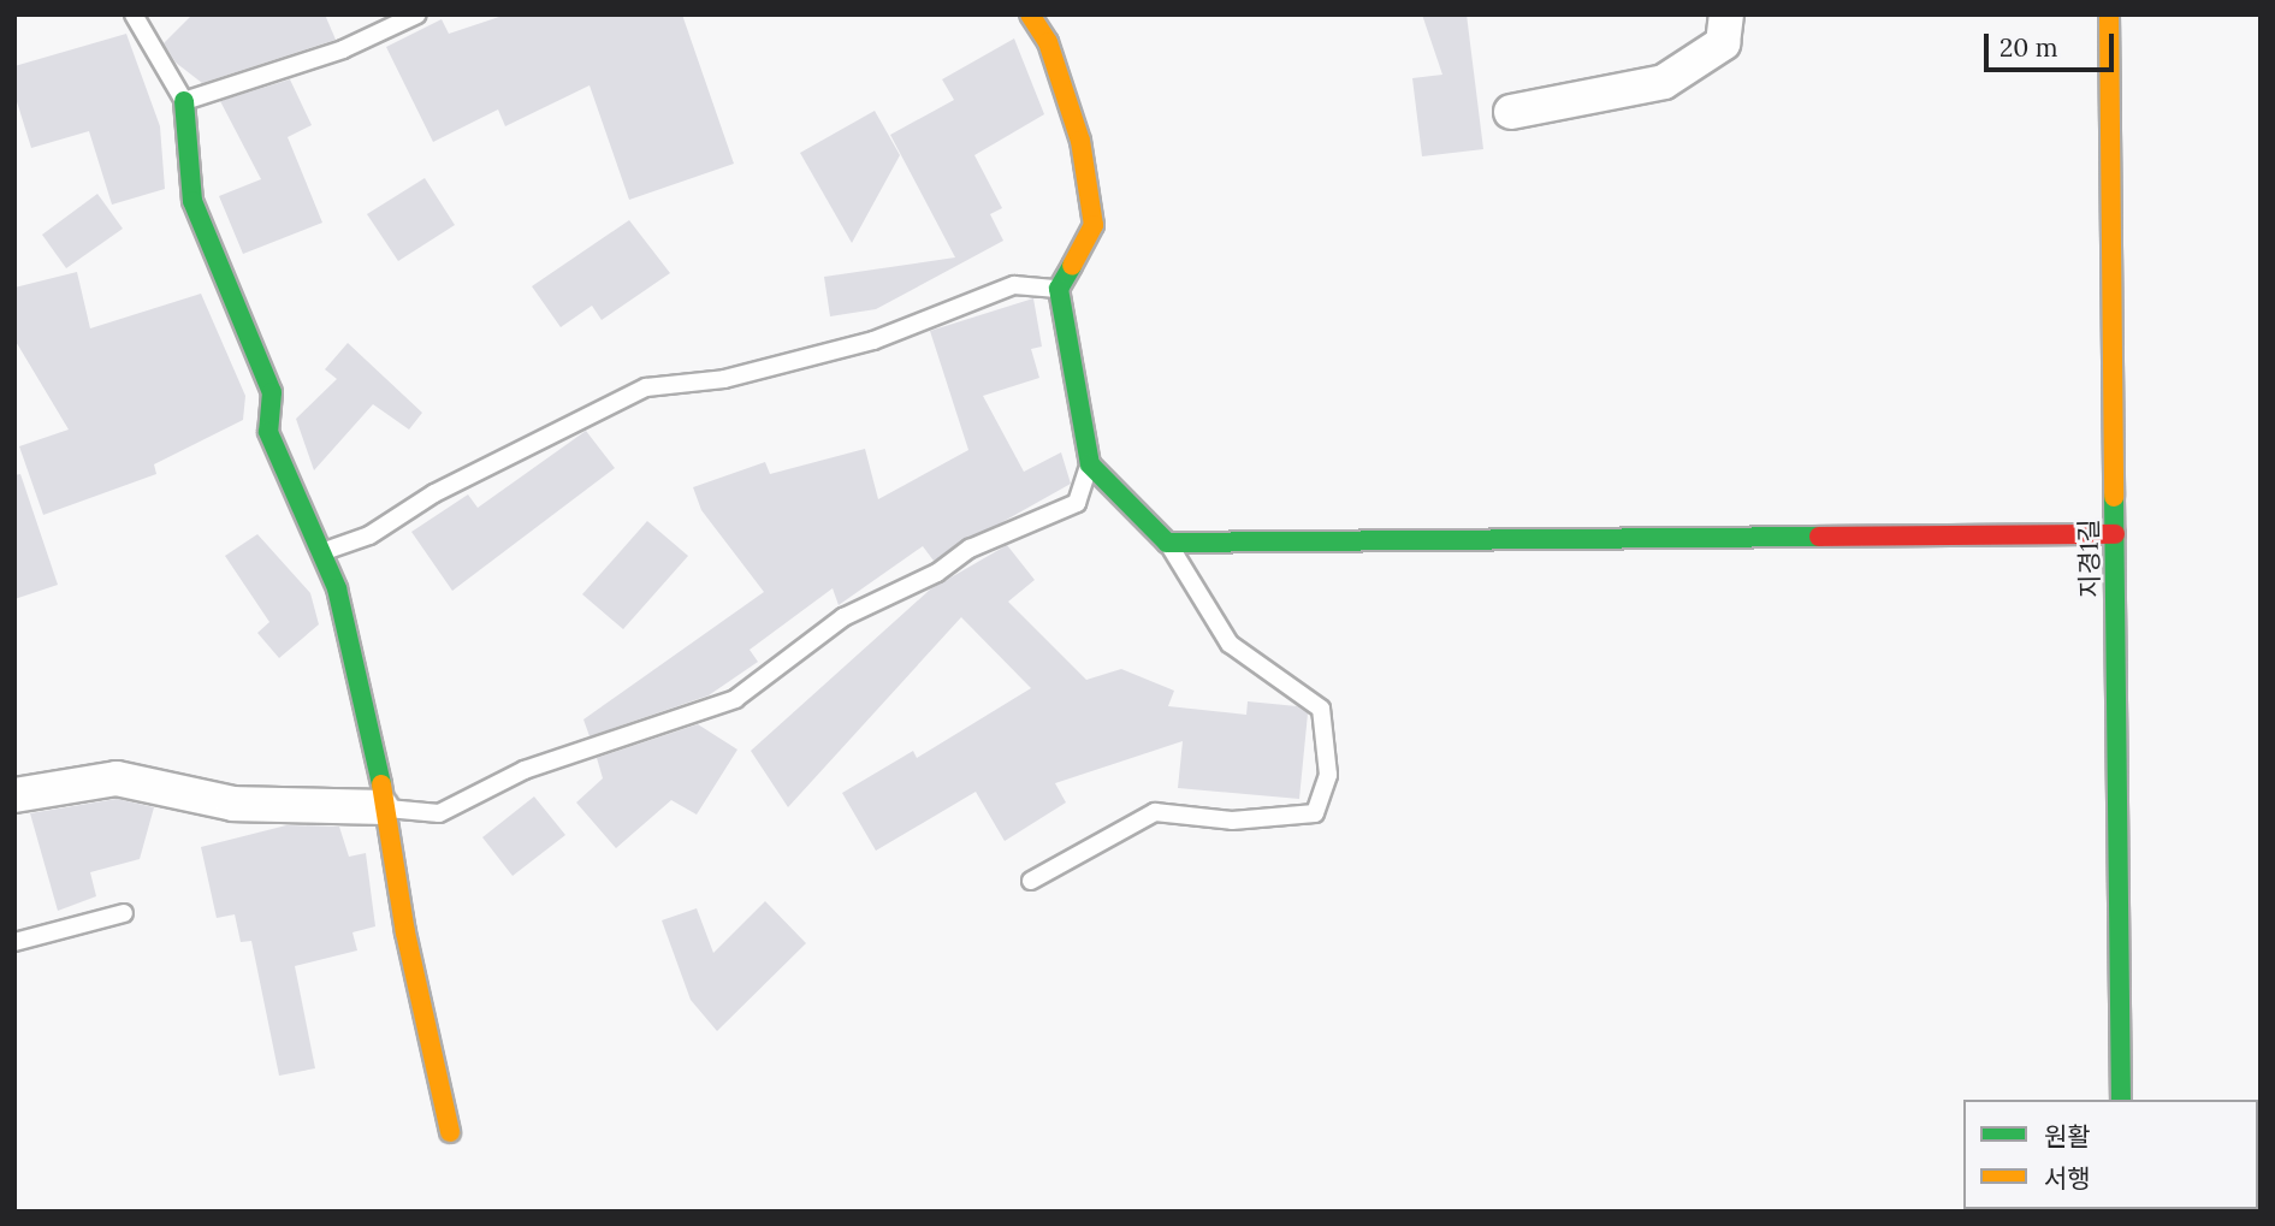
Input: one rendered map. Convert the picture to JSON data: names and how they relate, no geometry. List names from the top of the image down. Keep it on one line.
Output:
{"streets":{"street":["지경1길"]},"legend":["원활","서행"],"scale_bar":"20 m"}
